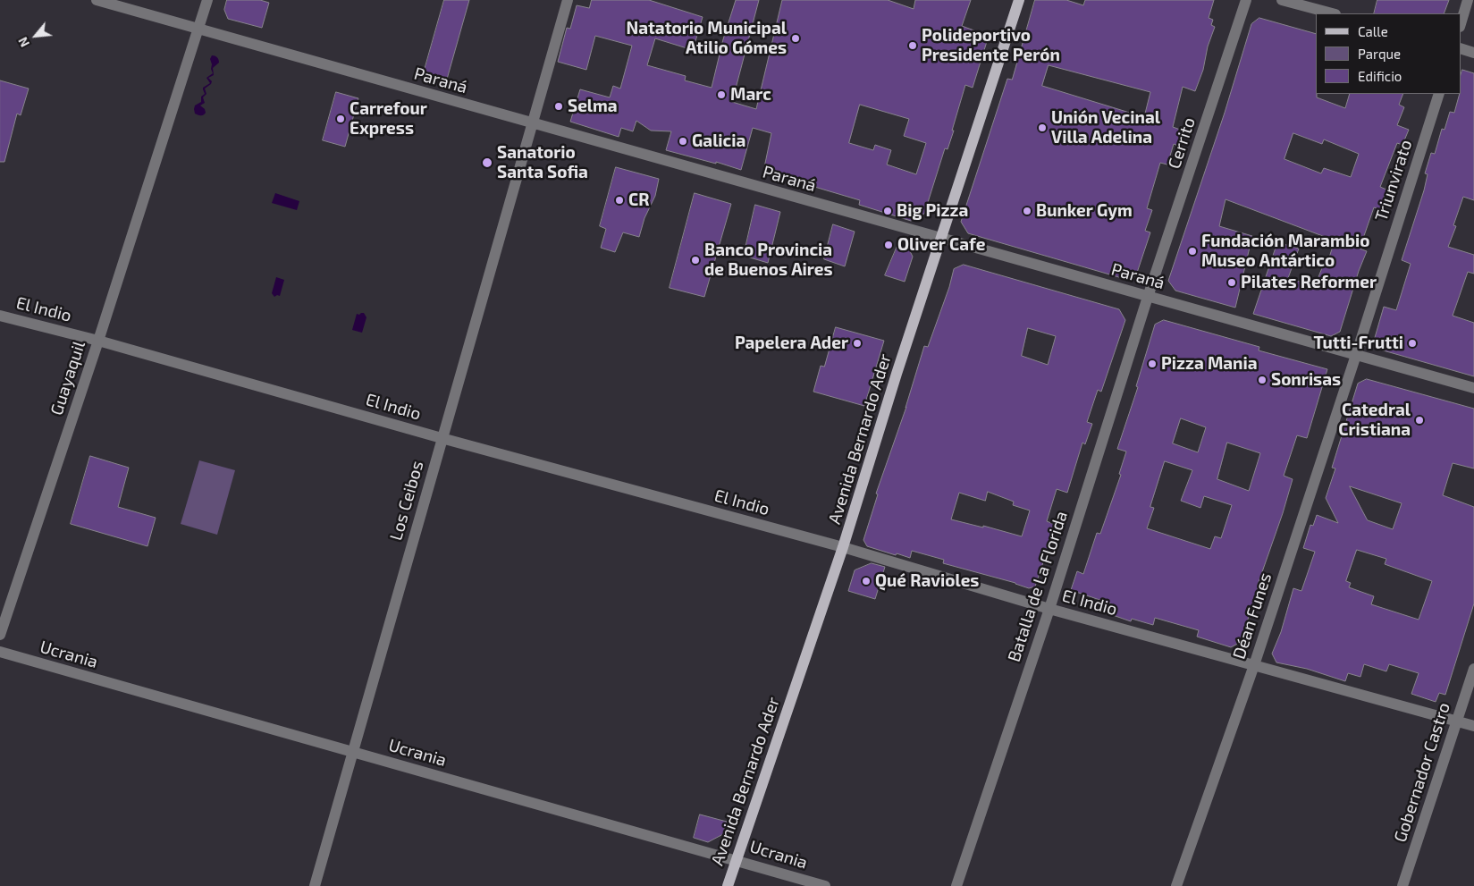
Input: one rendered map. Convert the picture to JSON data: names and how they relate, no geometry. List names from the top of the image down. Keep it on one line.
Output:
{"streets":{"main road":["Avenida Bernardo Ader"],"street":["Paraná","Cerrito","Triunvirato","El Indio","Guayaquil","Los Ceibos","Batalla de La Florida","Déan Funes","Ucrania","Gobernador Castro"]},"crossings":[["Paraná","Cerrito"],["Paraná","Triunvirato"],["Paraná","Guayaquil"],["Paraná","Avenida Bernardo Ader"],["Paraná","Los Ceibos"],["Paraná","Batalla de La Florida"],["Paraná","Déan Funes"],["Cerrito","Batalla de La Florida"],["Triunvirato","Déan Funes"],["El Indio","Guayaquil"],["El Indio","Avenida Bernardo Ader"],["El Indio","Los Ceibos"],["El Indio","Batalla de La Florida"],["El Indio","Déan Funes"],["El Indio","Gobernador Castro"],["Avenida Bernardo Ader","Ucrania"],["Los Ceibos","Ucrania"]],"places":["Natatorio Municipal Atilio Gómes","Polideportivo Presidente Perón","Marc","Selma","Carrefour Express","Unión Vecinal Villa Adelina","Galicia","Sanatorio Santa Sofia","CR","Big Pizza","Bunker Gym","Oliver Cafe","Fundación Marambio Museo Antártico","Banco Provincia de Buenos Aires","Pilates Reformer","Papelera Ader","Tutti-Frutti","Pizza Mania","Sonrisas","Catedral Cristiana","Qué Ravioles"],"legend":["Calle","Parque","Edificio"],"north":"bottom left"}
